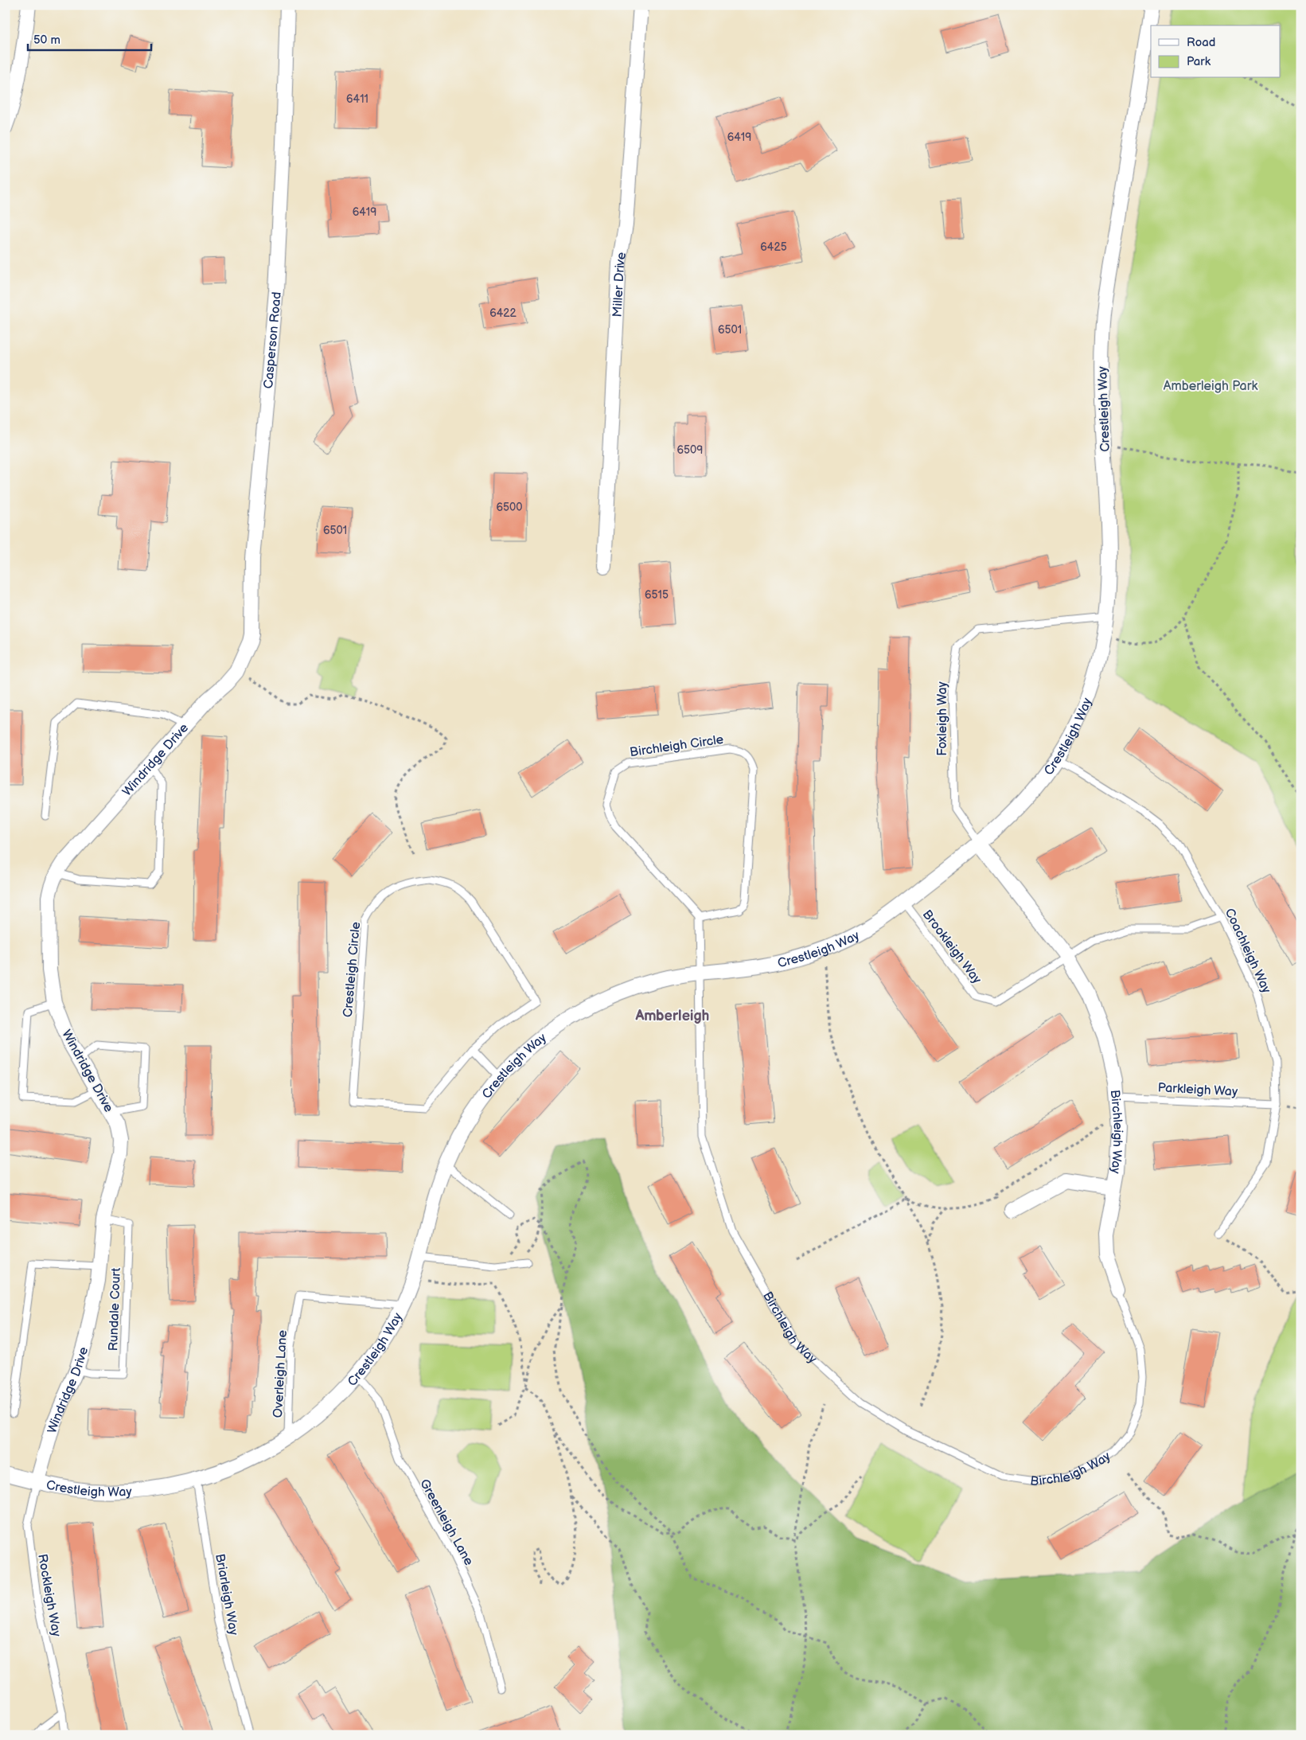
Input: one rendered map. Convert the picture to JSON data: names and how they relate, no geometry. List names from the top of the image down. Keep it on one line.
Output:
{"streets":{"street":["Miller Drive","Casperson Road","Crestleigh Way","Windridge Drive","Birchleigh Way"],"lane":["Foxleigh Way","Birchleigh Circle","Brookleigh Way","Coachleigh Way","Crestleigh Circle","Parkleigh Way","Rundale Court","Overleigh Lane","Greenleigh Lane","Briarleigh Way","Rockleigh Way"]},"crossings":[["Casperson Road","Windridge Drive"],["Crestleigh Way","Foxleigh Way"],["Crestleigh Way","Windridge Drive"],["Crestleigh Way","Brookleigh Way"],["Crestleigh Way","Coachleigh Way"],["Crestleigh Way","Birchleigh Way"],["Crestleigh Way","Overleigh Lane"],["Crestleigh Way","Greenleigh Lane"],["Crestleigh Way","Briarleigh Way"],["Crestleigh Way","Rockleigh Way"],["Foxleigh Way","Birchleigh Way"],["Windridge Drive","Rundale Court"],["Windridge Drive","Rockleigh Way"],["Brookleigh Way","Coachleigh Way"],["Brookleigh Way","Birchleigh Way"],["Coachleigh Way","Parkleigh Way"],["Parkleigh Way","Birchleigh Way"]],"districts":["Amberleigh"],"parks":["Amberleigh Park"],"house_numbers":["6411","6419","6419","6425","6422","6501","6509","6500","6501","6515"],"legend":["Road","Park"],"scale_bar":"50 m"}
